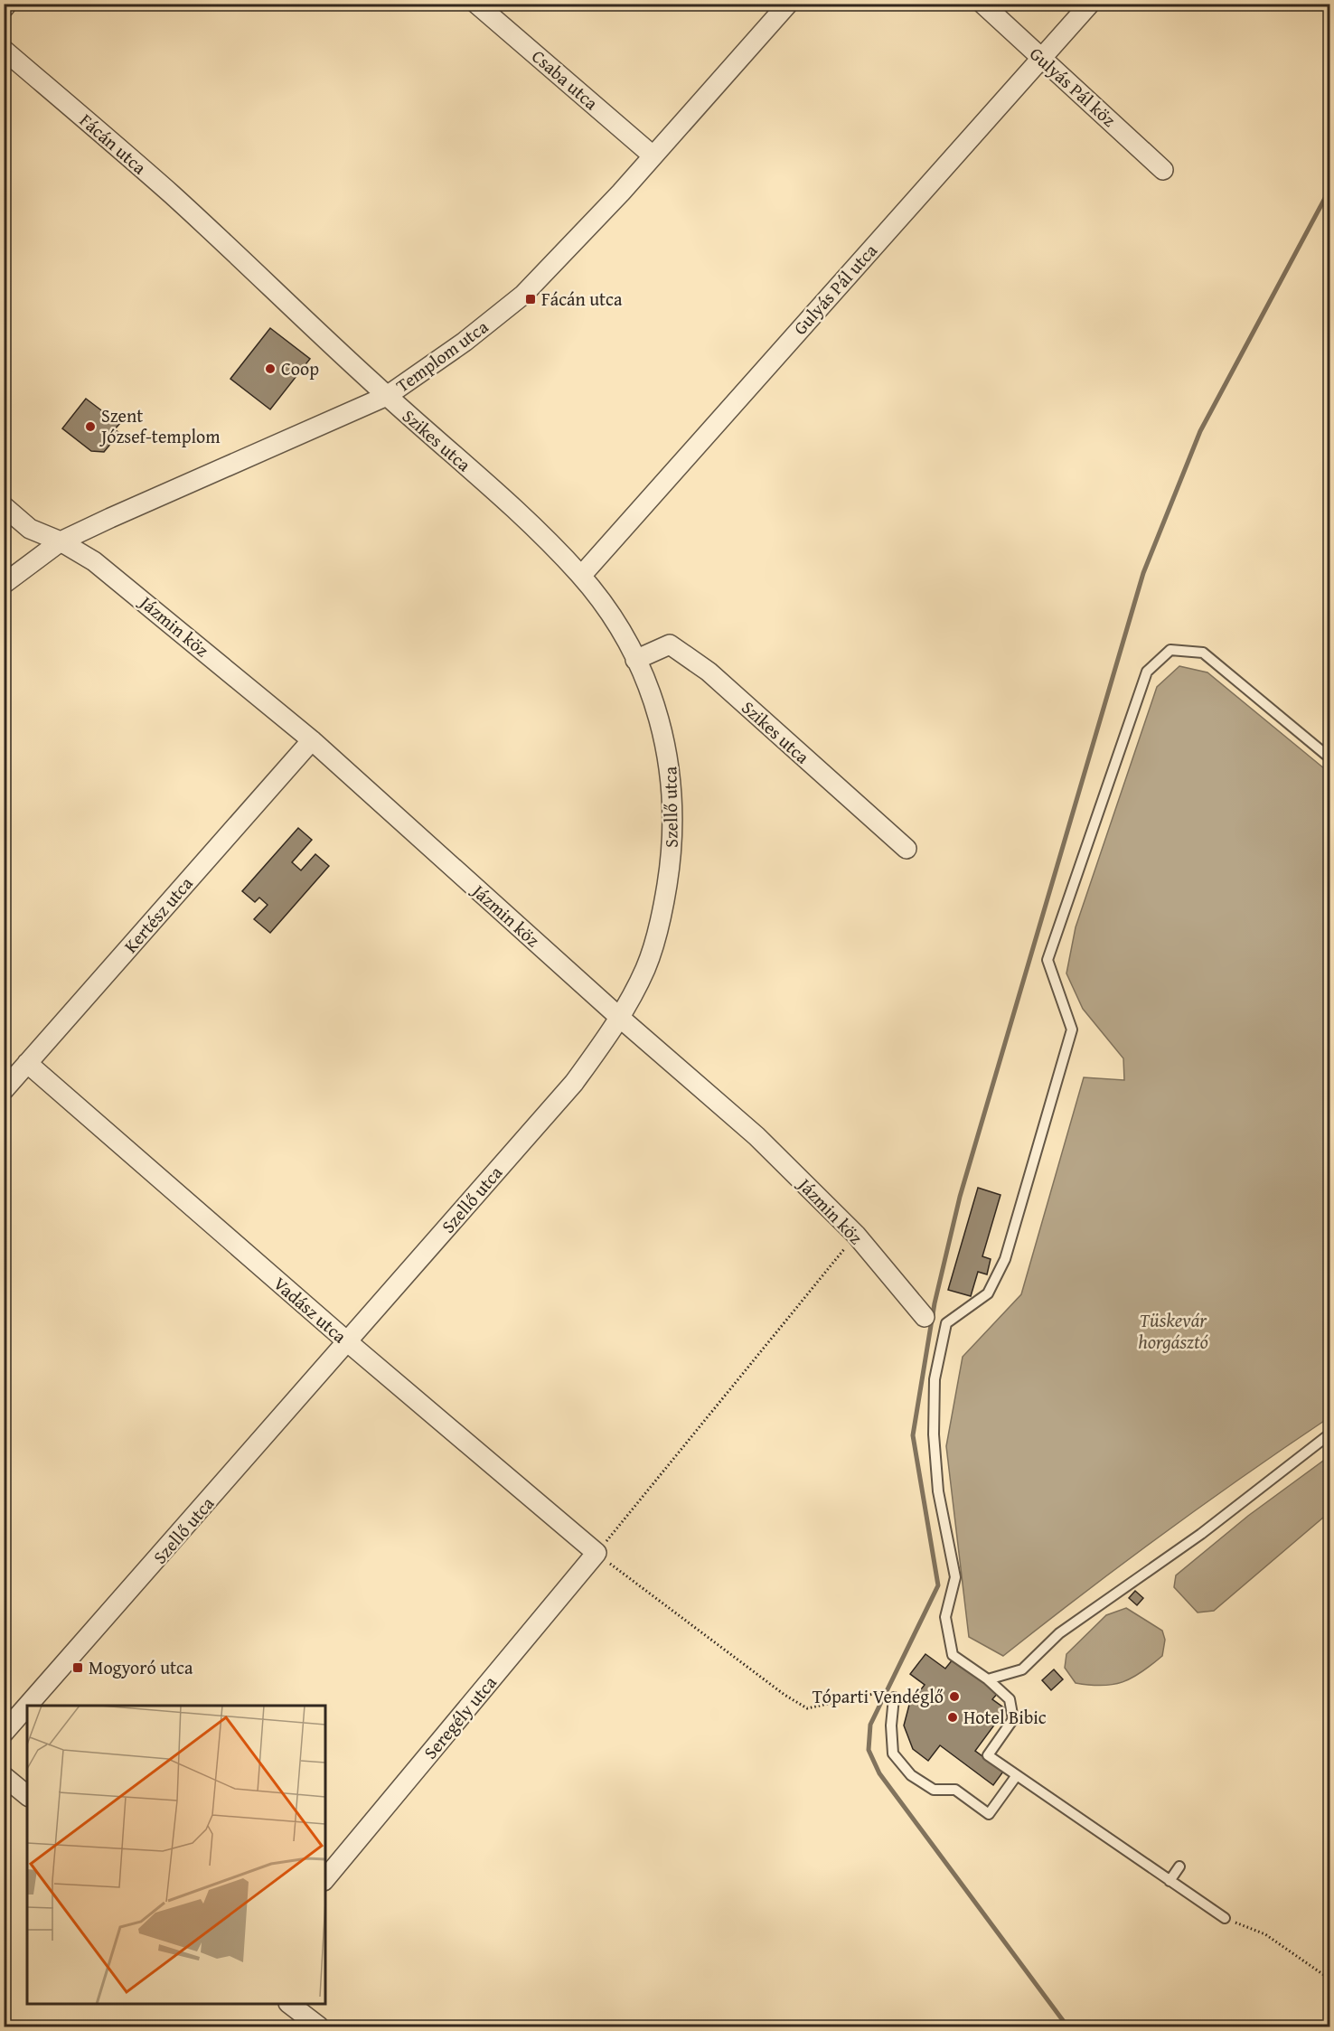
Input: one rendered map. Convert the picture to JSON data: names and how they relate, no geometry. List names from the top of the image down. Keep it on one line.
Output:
{"streets":{"street":["Csaba utca","Gulyás Pál köz","Fácán utca","Gulyás Pál utca","Templom utca","Szikes utca","Jázmin köz","Szellő utca","Kertész utca","Vadász utca","Seregély utca"]},"crossings":[["Csaba utca","Templom utca"],["Gulyás Pál köz","Gulyás Pál utca"],["Fácán utca","Templom utca"],["Fácán utca","Szikes utca"],["Gulyás Pál utca","Szikes utca"],["Gulyás Pál utca","Szellő utca"],["Templom utca","Szikes utca"],["Templom utca","Jázmin köz"],["Szikes utca","Szellő utca"],["Jázmin köz","Szellő utca"],["Jázmin köz","Kertész utca"],["Szellő utca","Vadász utca"],["Kertész utca","Vadász utca"],["Vadász utca","Seregély utca"]],"water":["Tüskevár horgásztó"],"places":{"transit":["Fácán utca","Mogyoró utca"],"other":["Coop","Szent József-templom","Tóparti Vendéglő","Hotel Bibic"]}}
